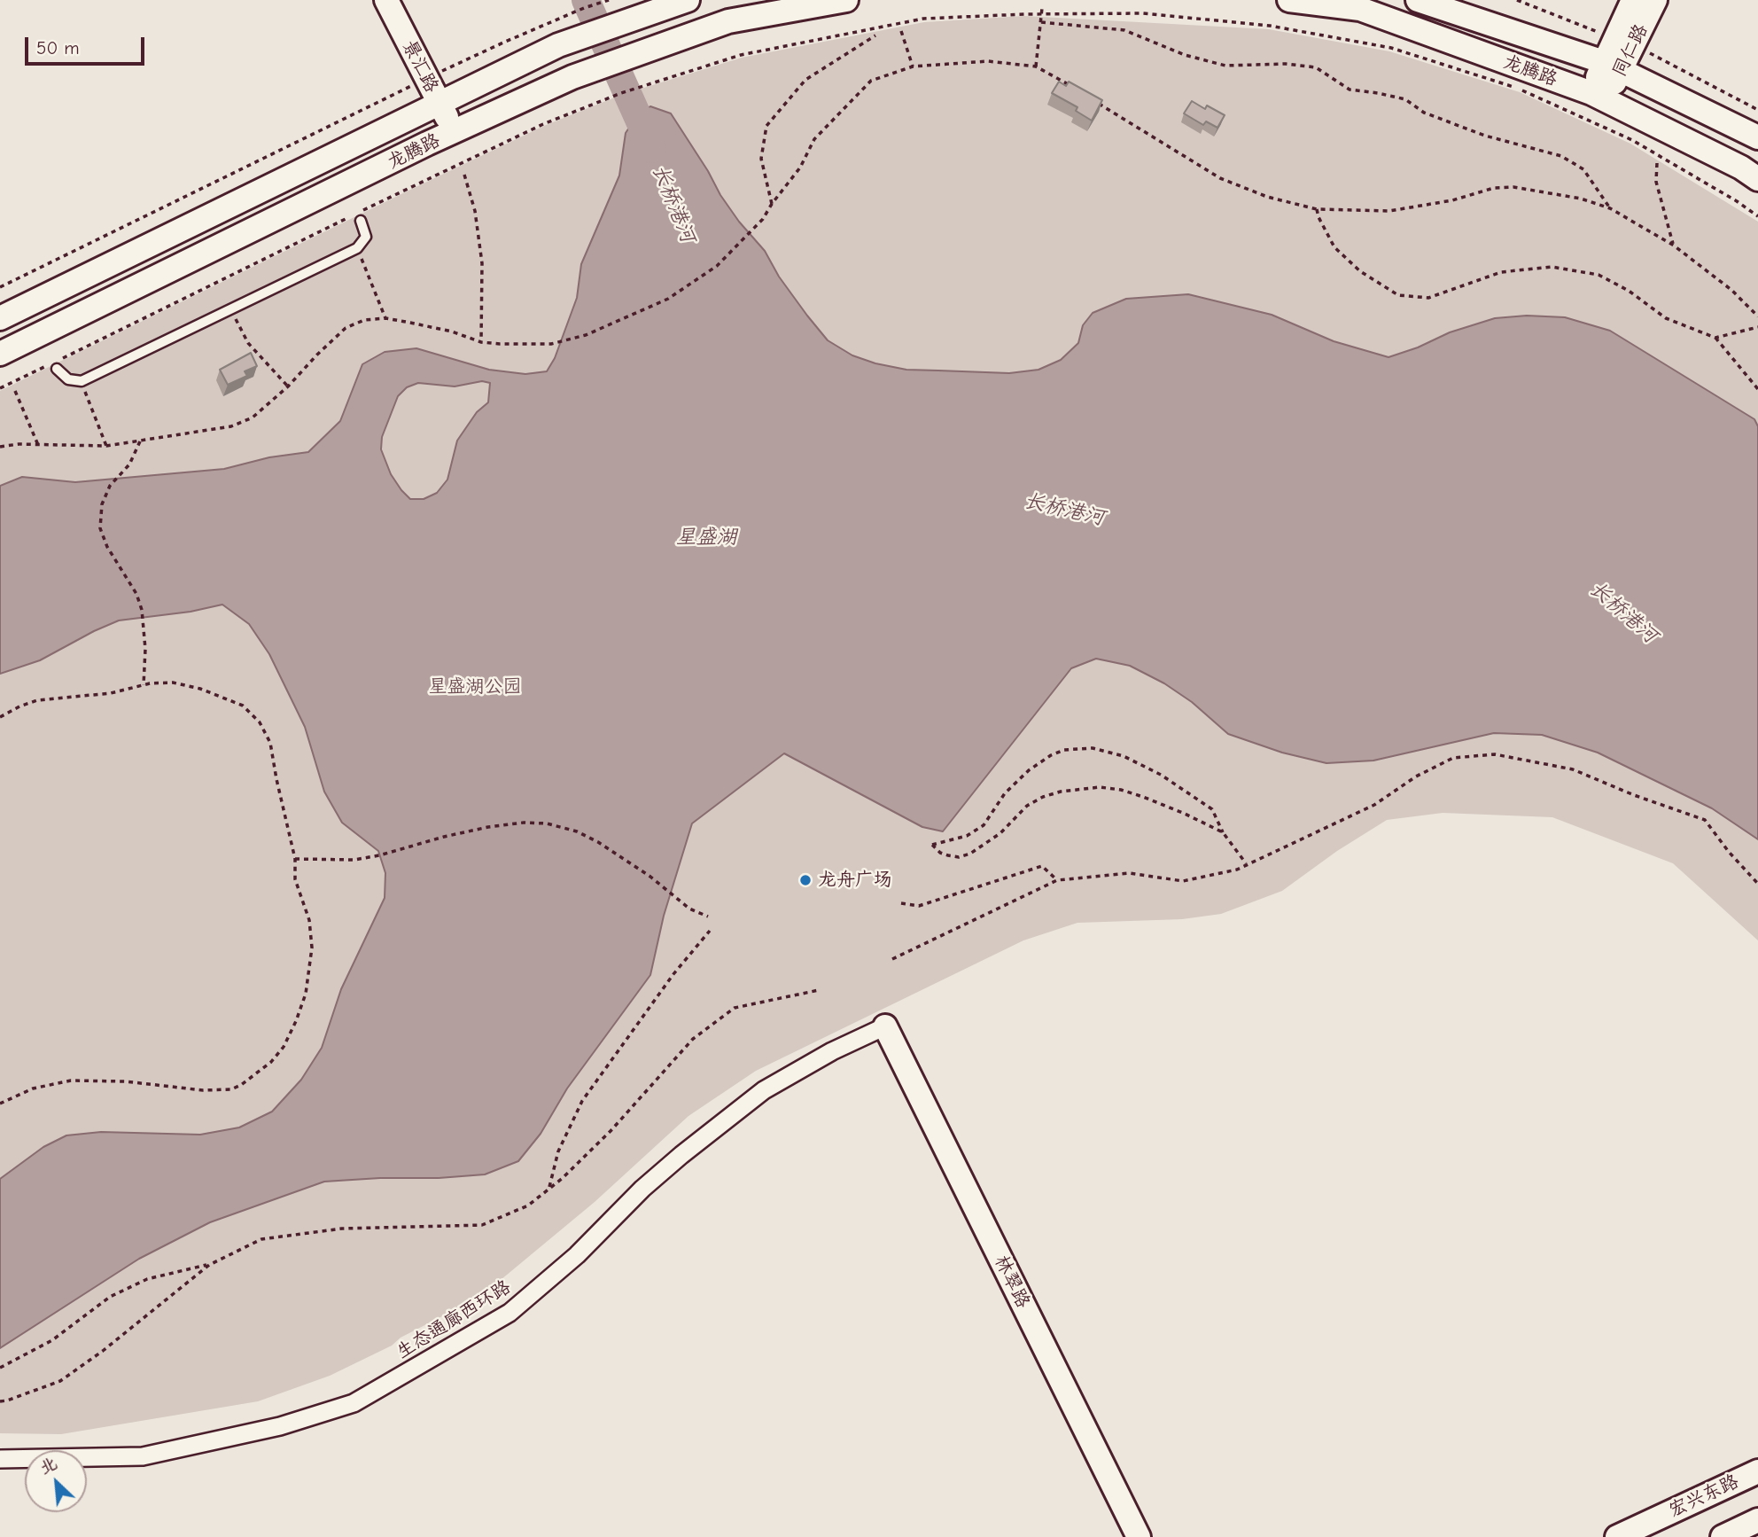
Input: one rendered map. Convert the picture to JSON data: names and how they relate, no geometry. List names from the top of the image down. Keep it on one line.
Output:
{"streets":{"main road":["同仁路","景汇路","龙腾路","林翠路","宏兴东路"],"street":["生态通廊西环路"]},"crossings":[["同仁路","龙腾路"],["景汇路","龙腾路"],["林翠路","生态通廊西环路"]],"water":["长桥港河","星盛湖"],"parks":["星盛湖公园"],"places":["龙舟广场"],"scale_bar":"50 m","north":"top left"}
